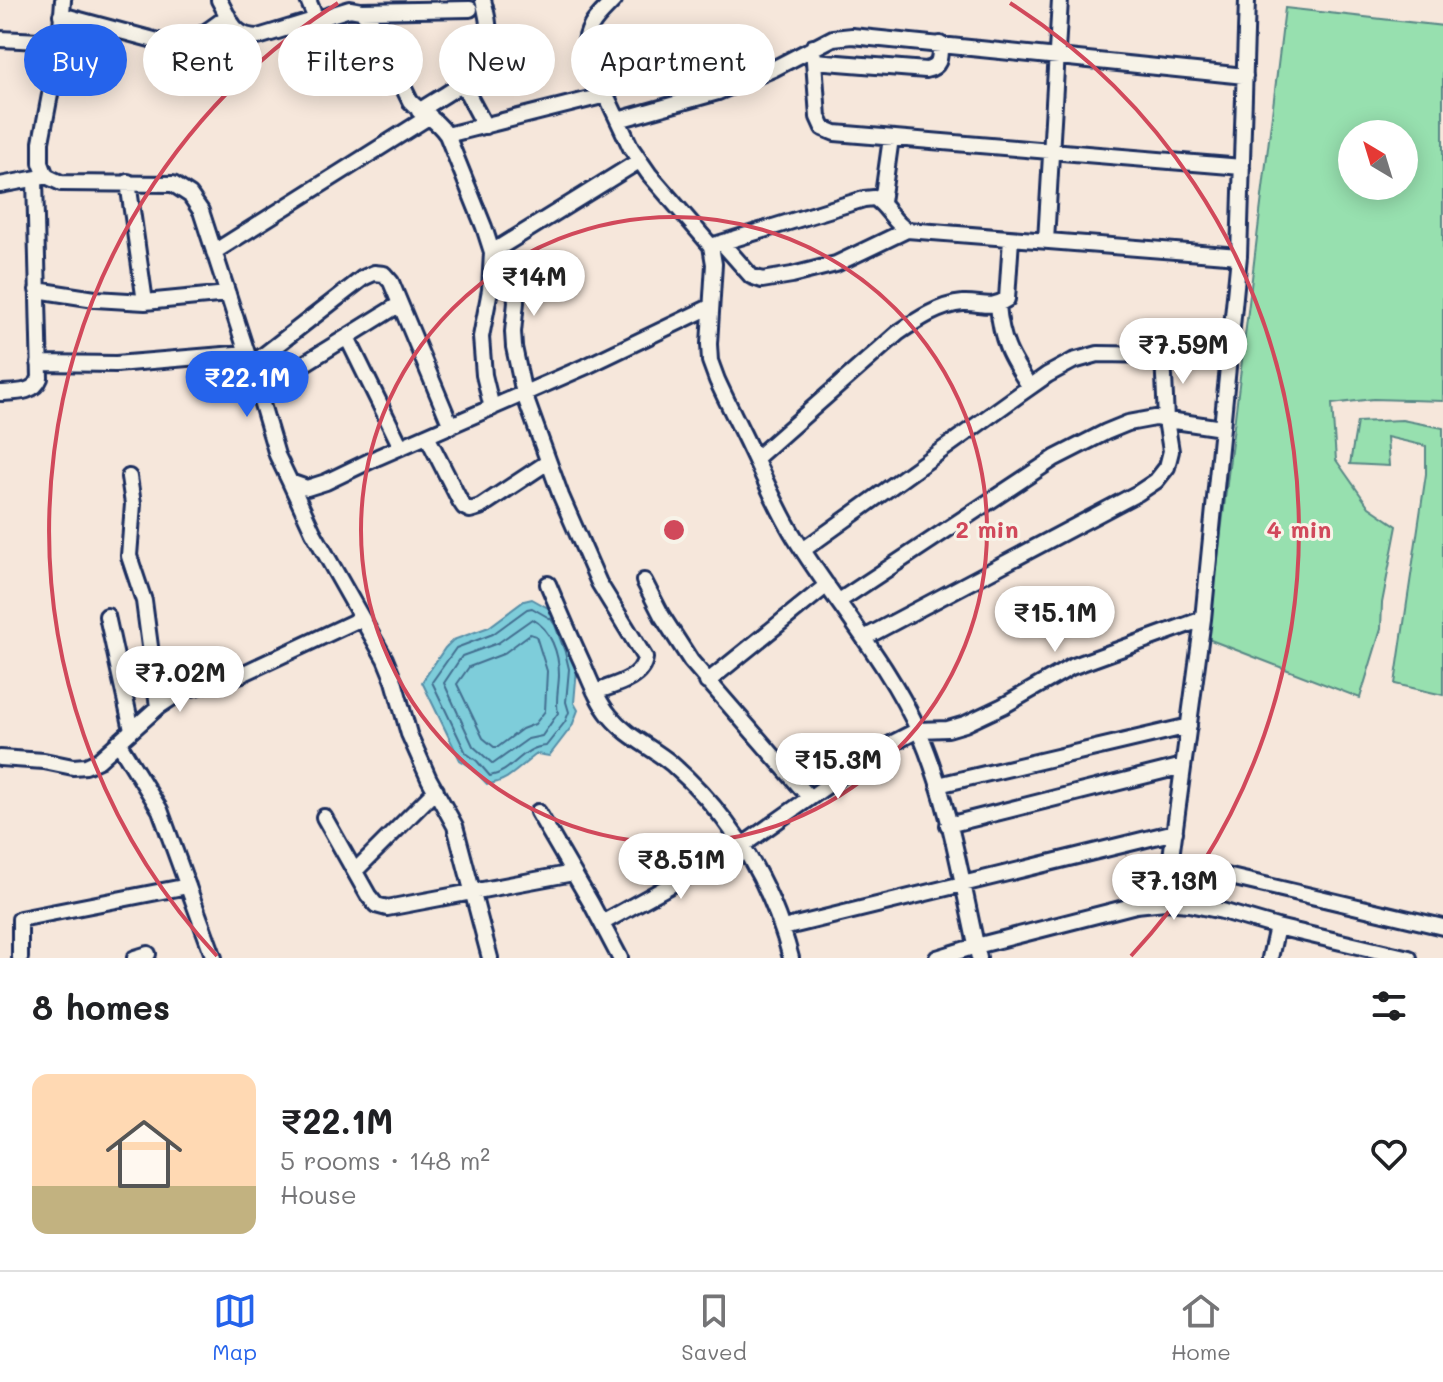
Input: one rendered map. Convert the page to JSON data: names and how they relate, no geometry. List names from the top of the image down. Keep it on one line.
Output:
{"north":"top left","page":{"chip":["Buy","Rent","Filters","New","Apartment"],"price":["₹14M","₹7.59M","₹22.1M","₹15.1M","₹7.02M","₹15.3M","₹8.51M","₹7.13M"],"heading":"8 homes","list":[{"name":"₹22.1M","note":"5 rooms · 148 m² · House"}],"tabs":["Map","Saved","Home"]},"rings":["2 min","4 min"]}
